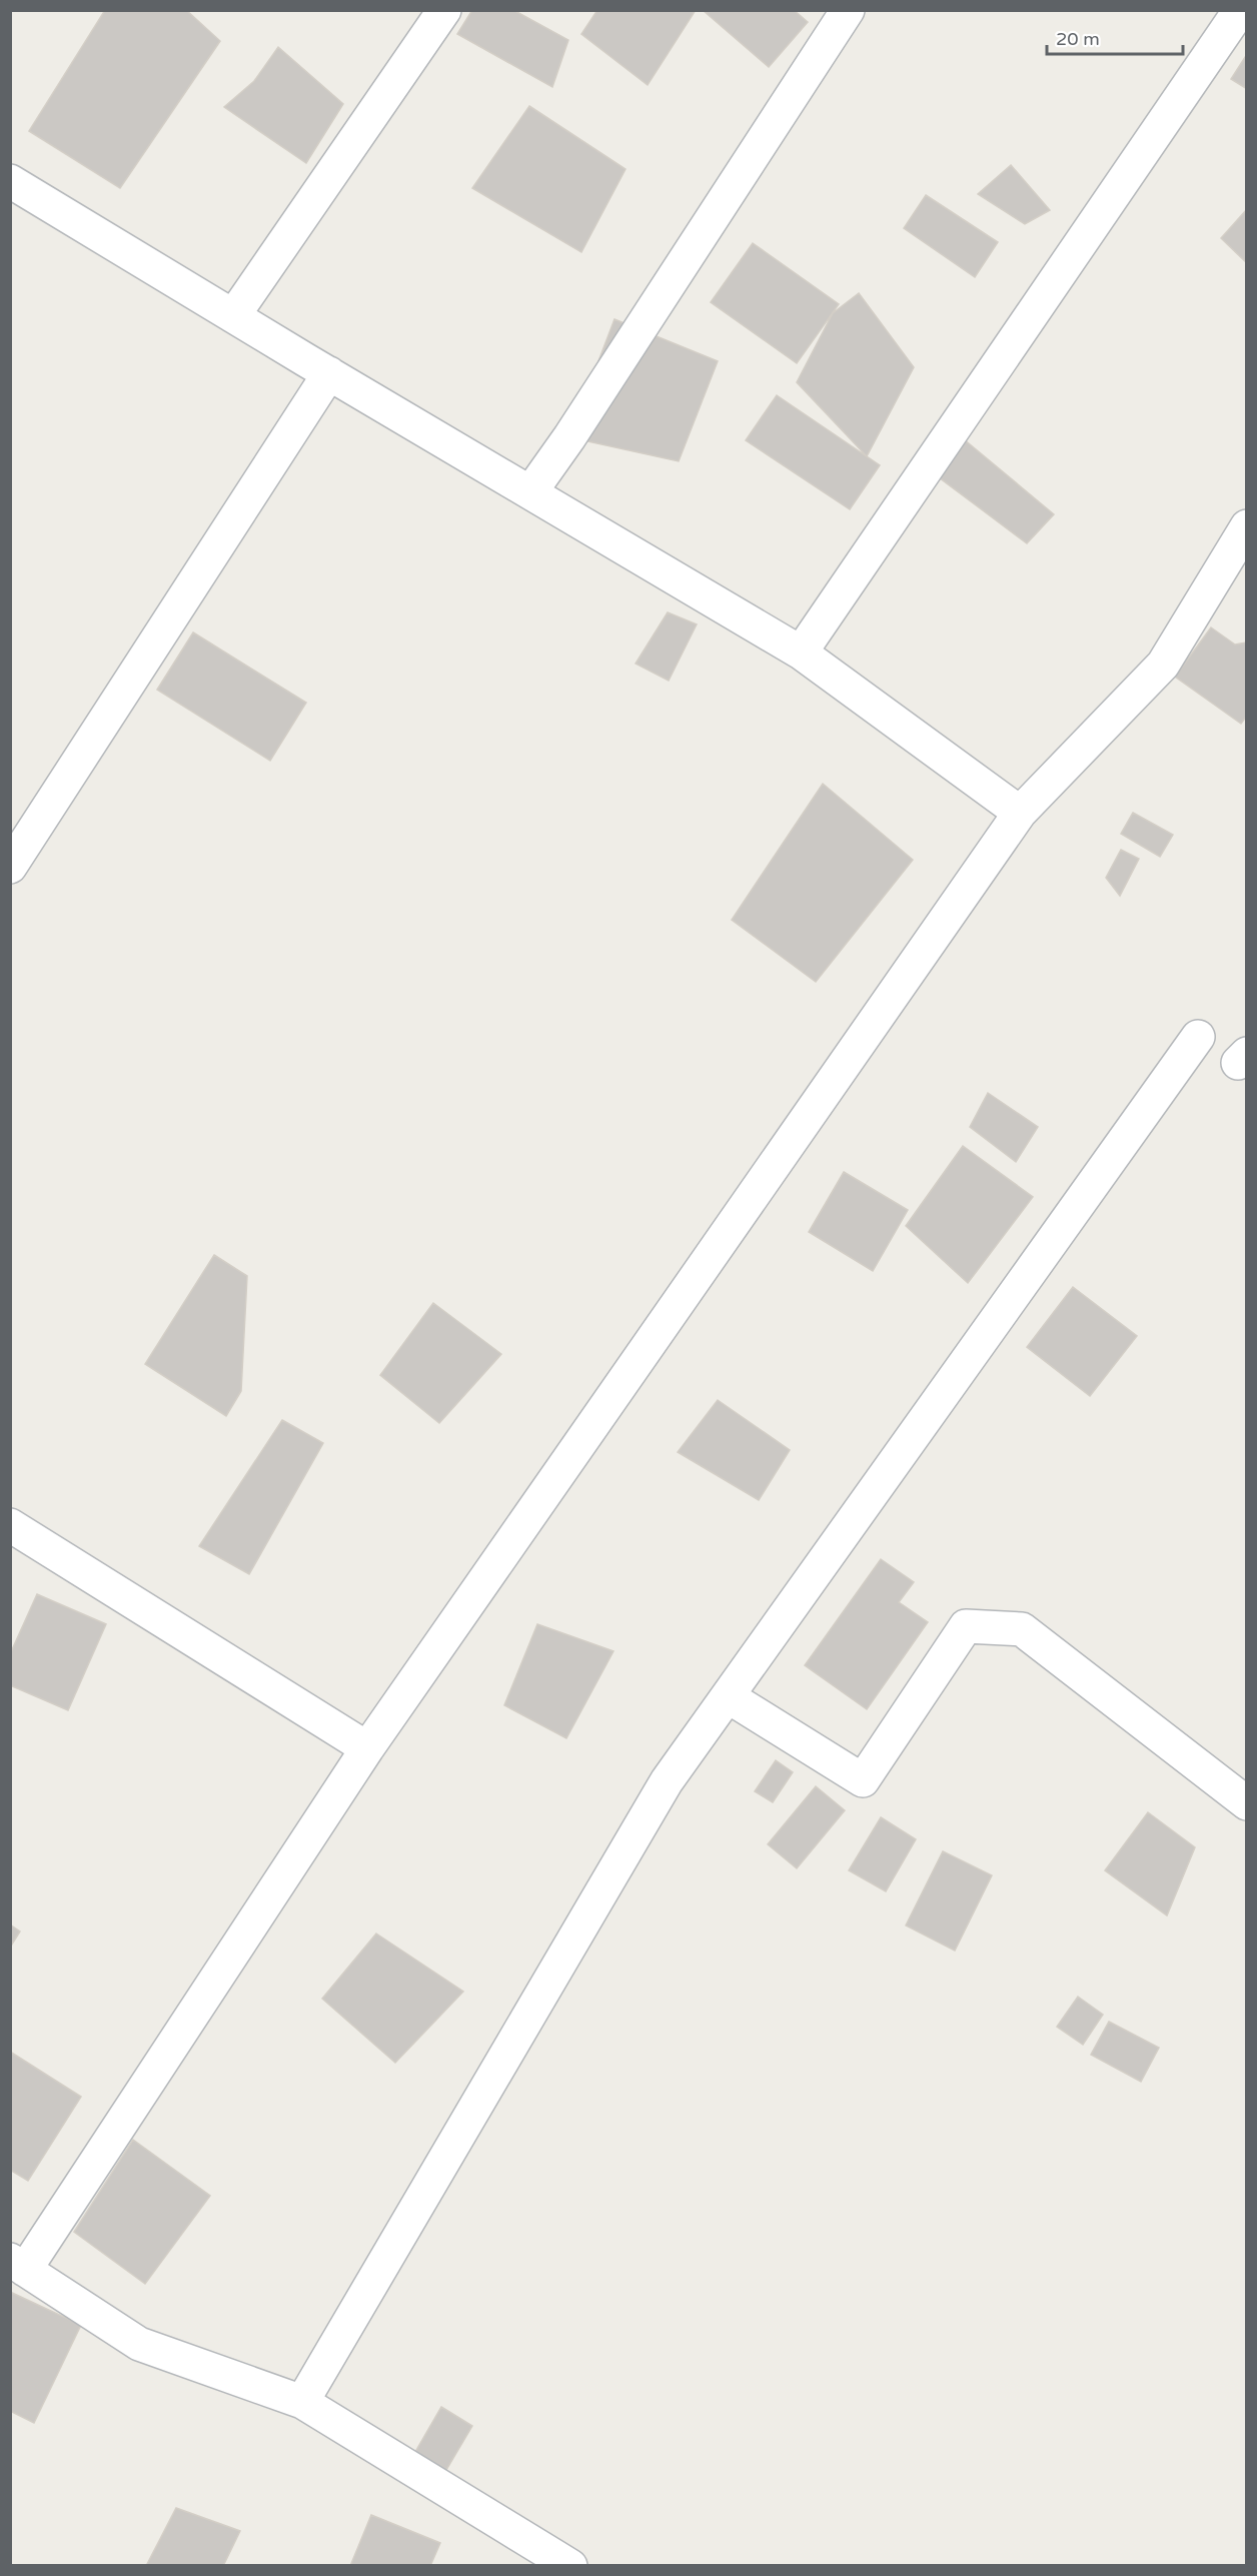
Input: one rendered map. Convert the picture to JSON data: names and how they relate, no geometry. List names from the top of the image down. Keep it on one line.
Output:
{"scale_bar":"20 m"}
